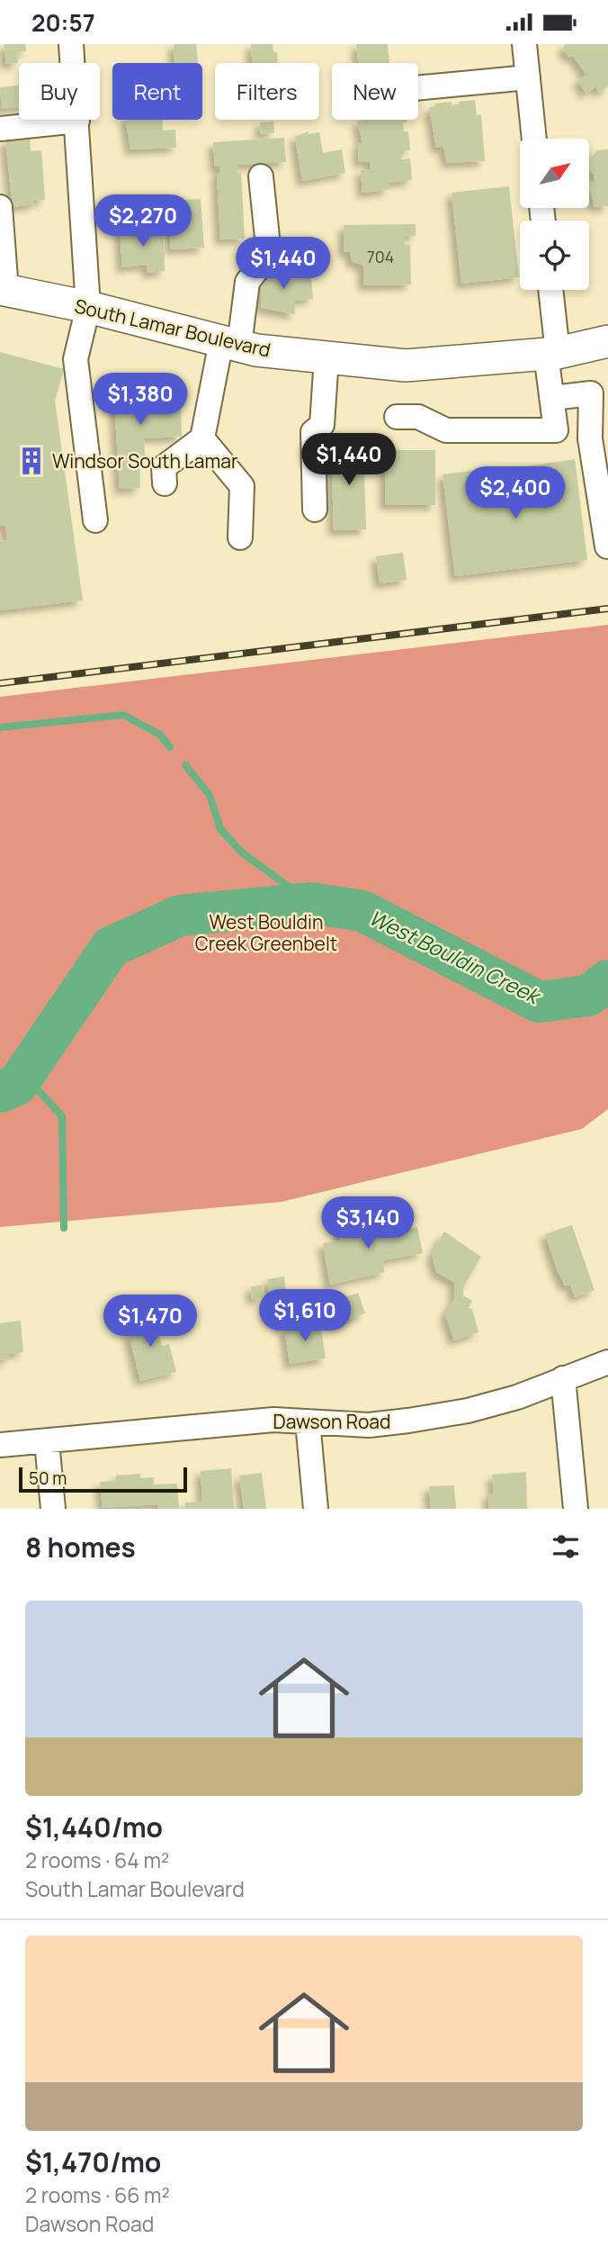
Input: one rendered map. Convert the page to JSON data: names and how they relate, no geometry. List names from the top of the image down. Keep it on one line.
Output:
{"streets":{"main road":["South Lamar Boulevard"],"street":["Dawson Road"]},"water":["West Bouldin Creek"],"parks":["West Bouldin Creek Greenbelt"],"places":{"building":["Windsor South Lamar"]},"house_numbers":["704"],"scale_bar":"50 m","north":"top right","page":{"status":"20:57","chip":["Buy","Rent","Filters","New"],"price":["$2,270","$1,440","$1,380","$1,440","$2,400","$3,140","$1,610","$1,470"],"scale":"50 m","heading":"8 homes","list":[{"name":"$1,440/mo","note":"2 rooms · 64 m² · South Lamar Boulevard"},{"name":"$1,470/mo","note":"2 rooms · 66 m² · Dawson Road"}]}}
